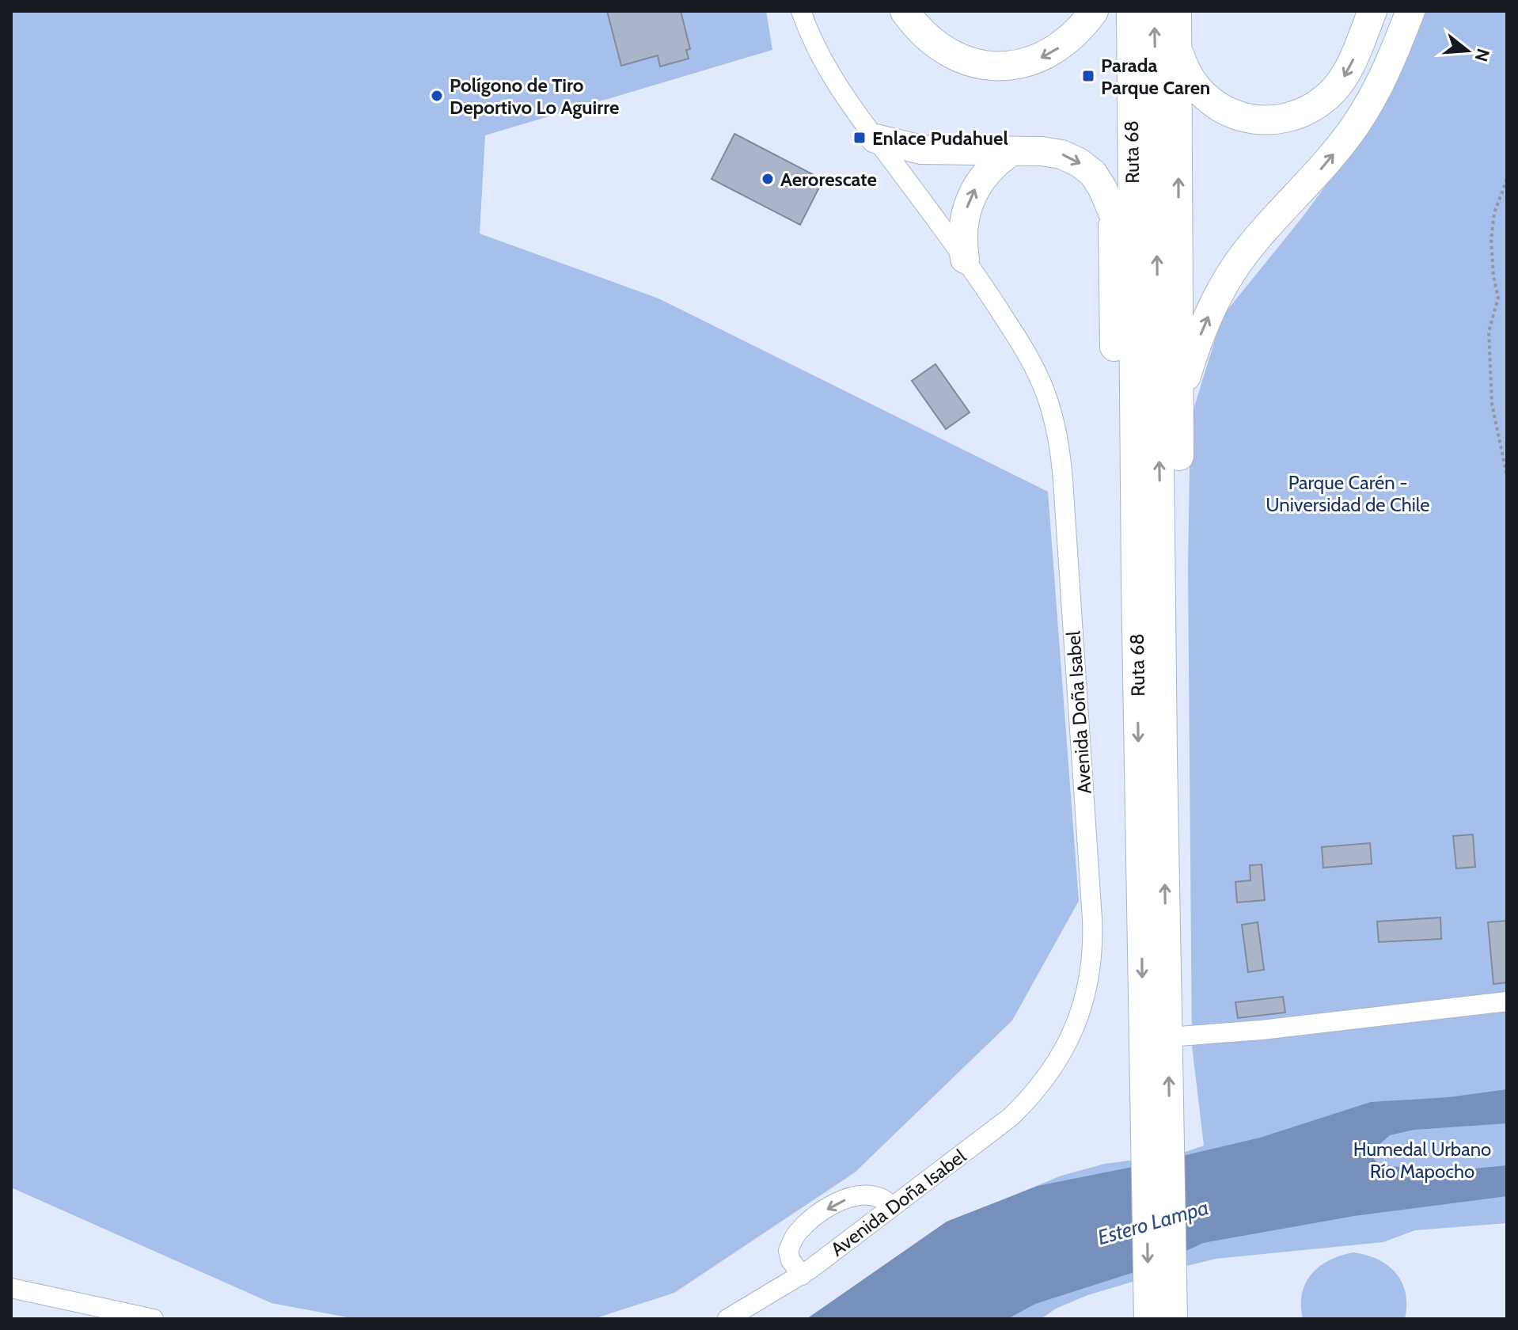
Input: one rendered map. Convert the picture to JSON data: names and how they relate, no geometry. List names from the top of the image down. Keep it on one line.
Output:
{"streets":{"highway":["Ruta 68"],"street":["Avenida Doña Isabel"]},"water":["Estero Lampa"],"parks":["Parque Carén - Universidad de Chile","Humedal Urbano Río Mapocho"],"places":{"transit":["Parada Parque Caren","Enlace Pudahuel"],"other":["Polígono de Tiro Deportivo Lo Aguirre","Aerorescate"]},"north":"right"}
